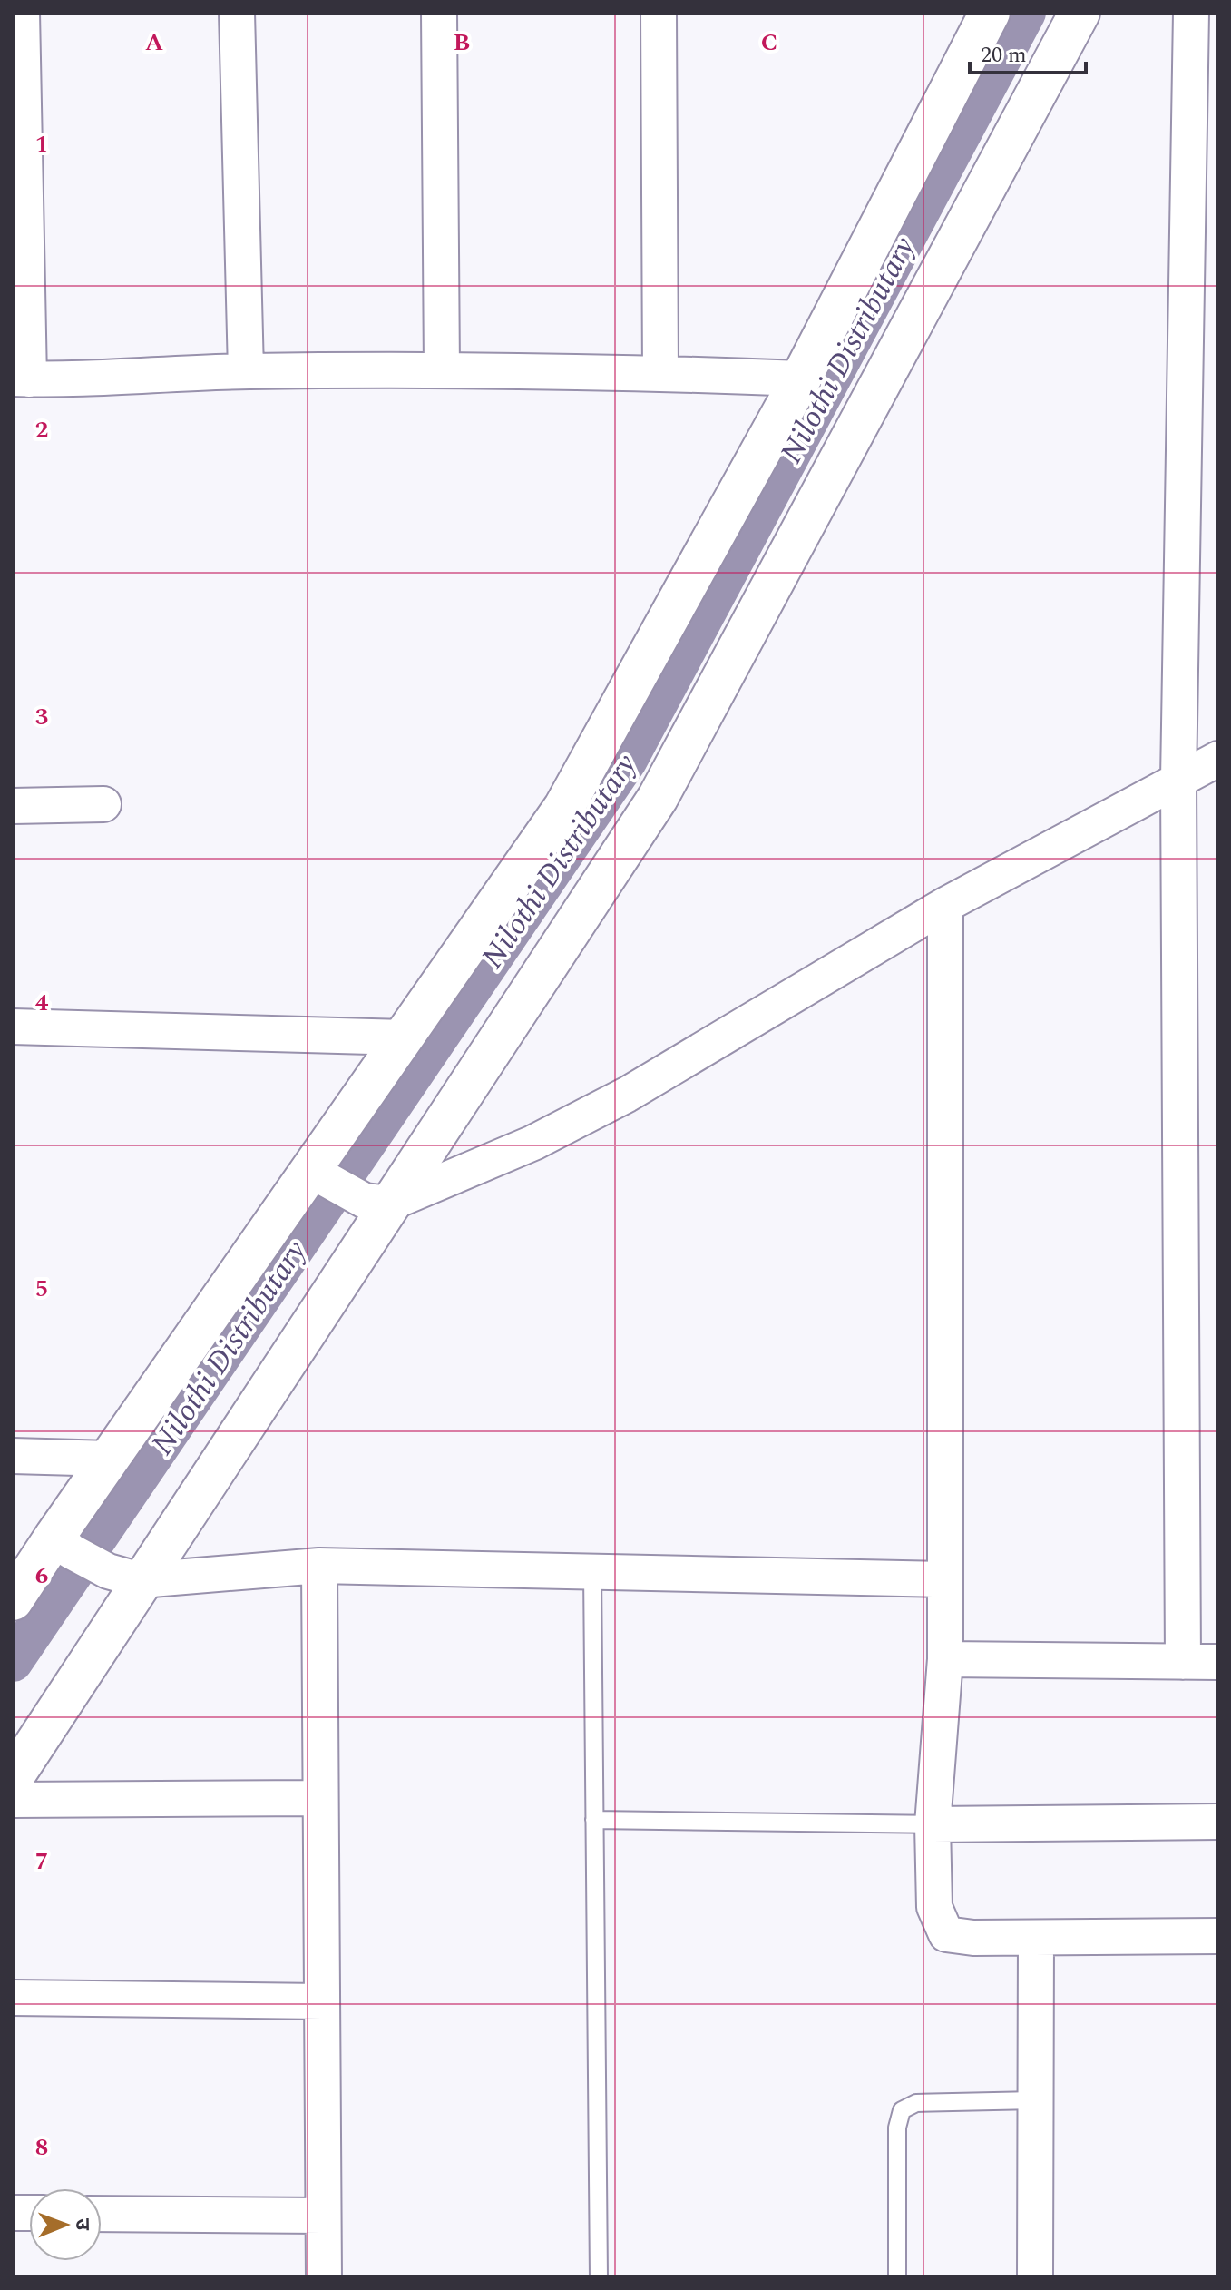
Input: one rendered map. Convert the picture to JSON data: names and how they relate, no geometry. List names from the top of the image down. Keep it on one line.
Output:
{"water":["Nilothi Distributary"],"scale_bar":"20 m","north":"right","grid":{"columns":["A","B","C"],"rows":["1","2","3","4","5","6","7","8"]}}
